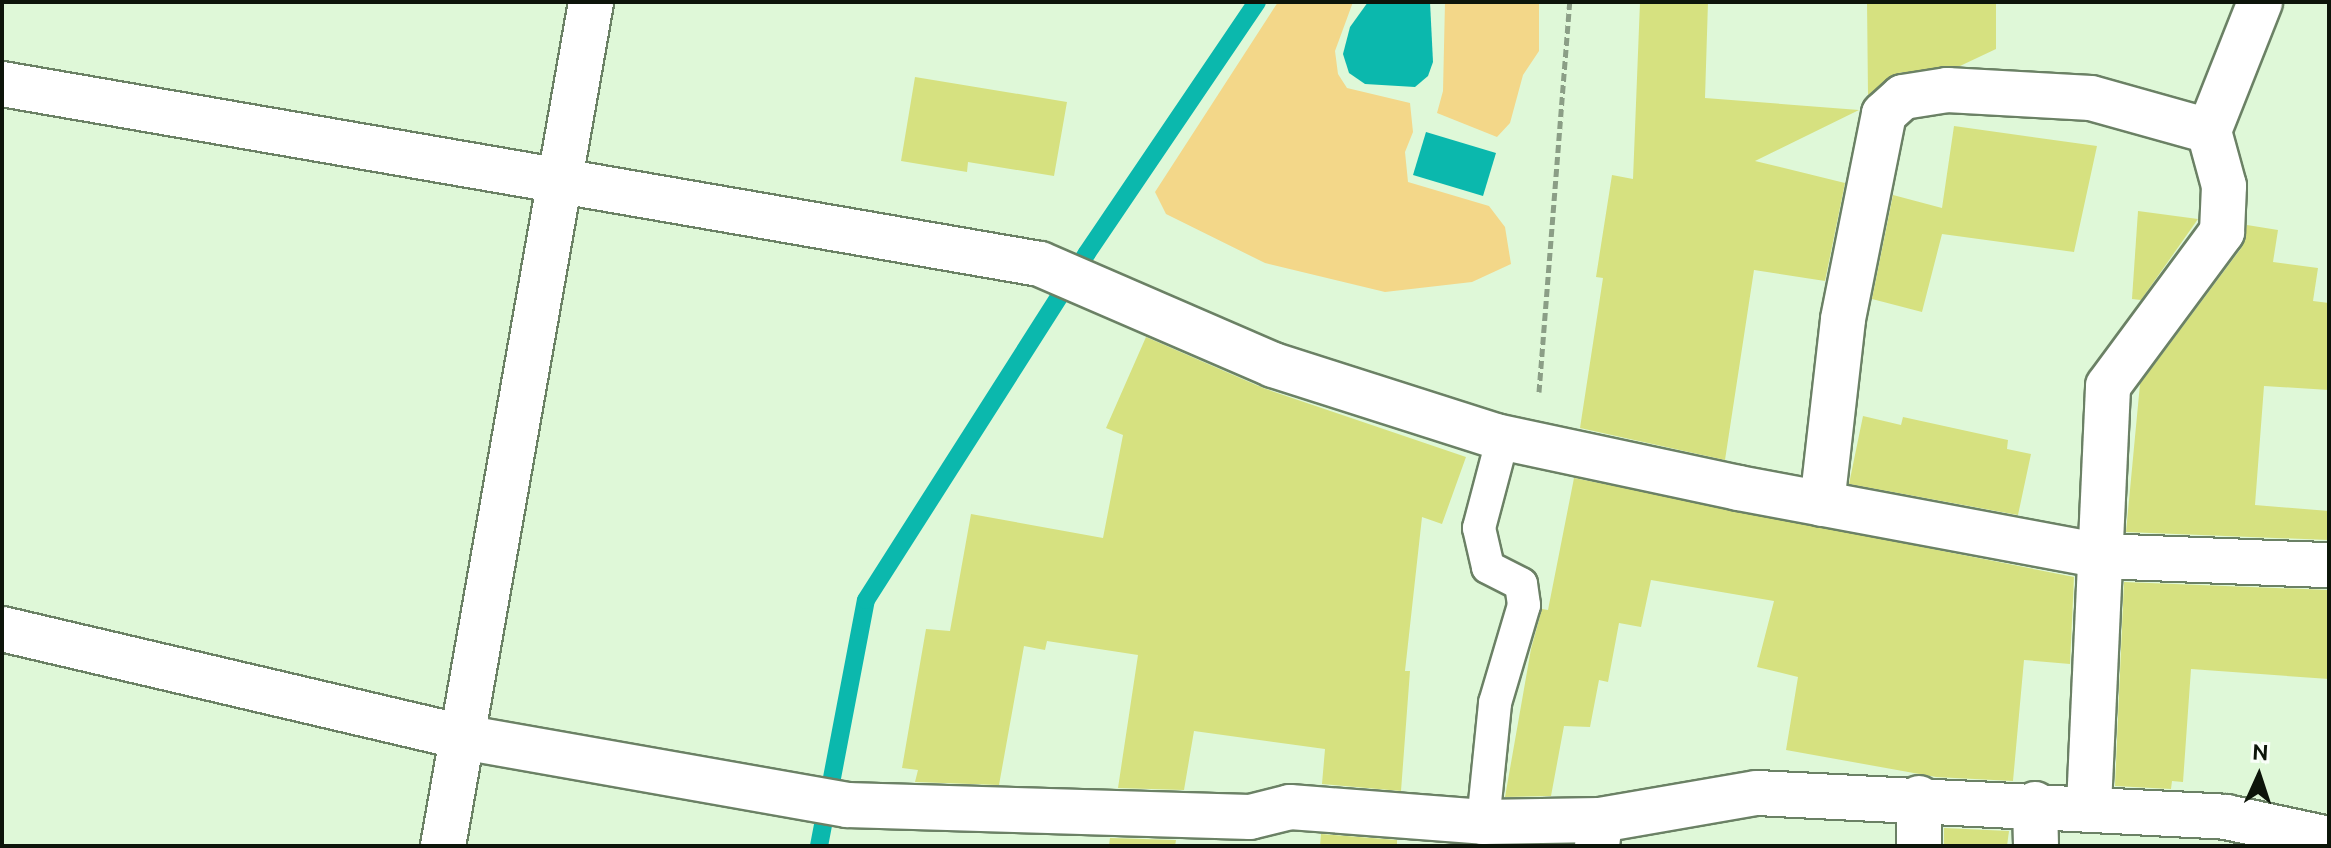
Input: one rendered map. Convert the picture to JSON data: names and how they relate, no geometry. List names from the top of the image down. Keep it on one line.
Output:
{"north":"top"}
